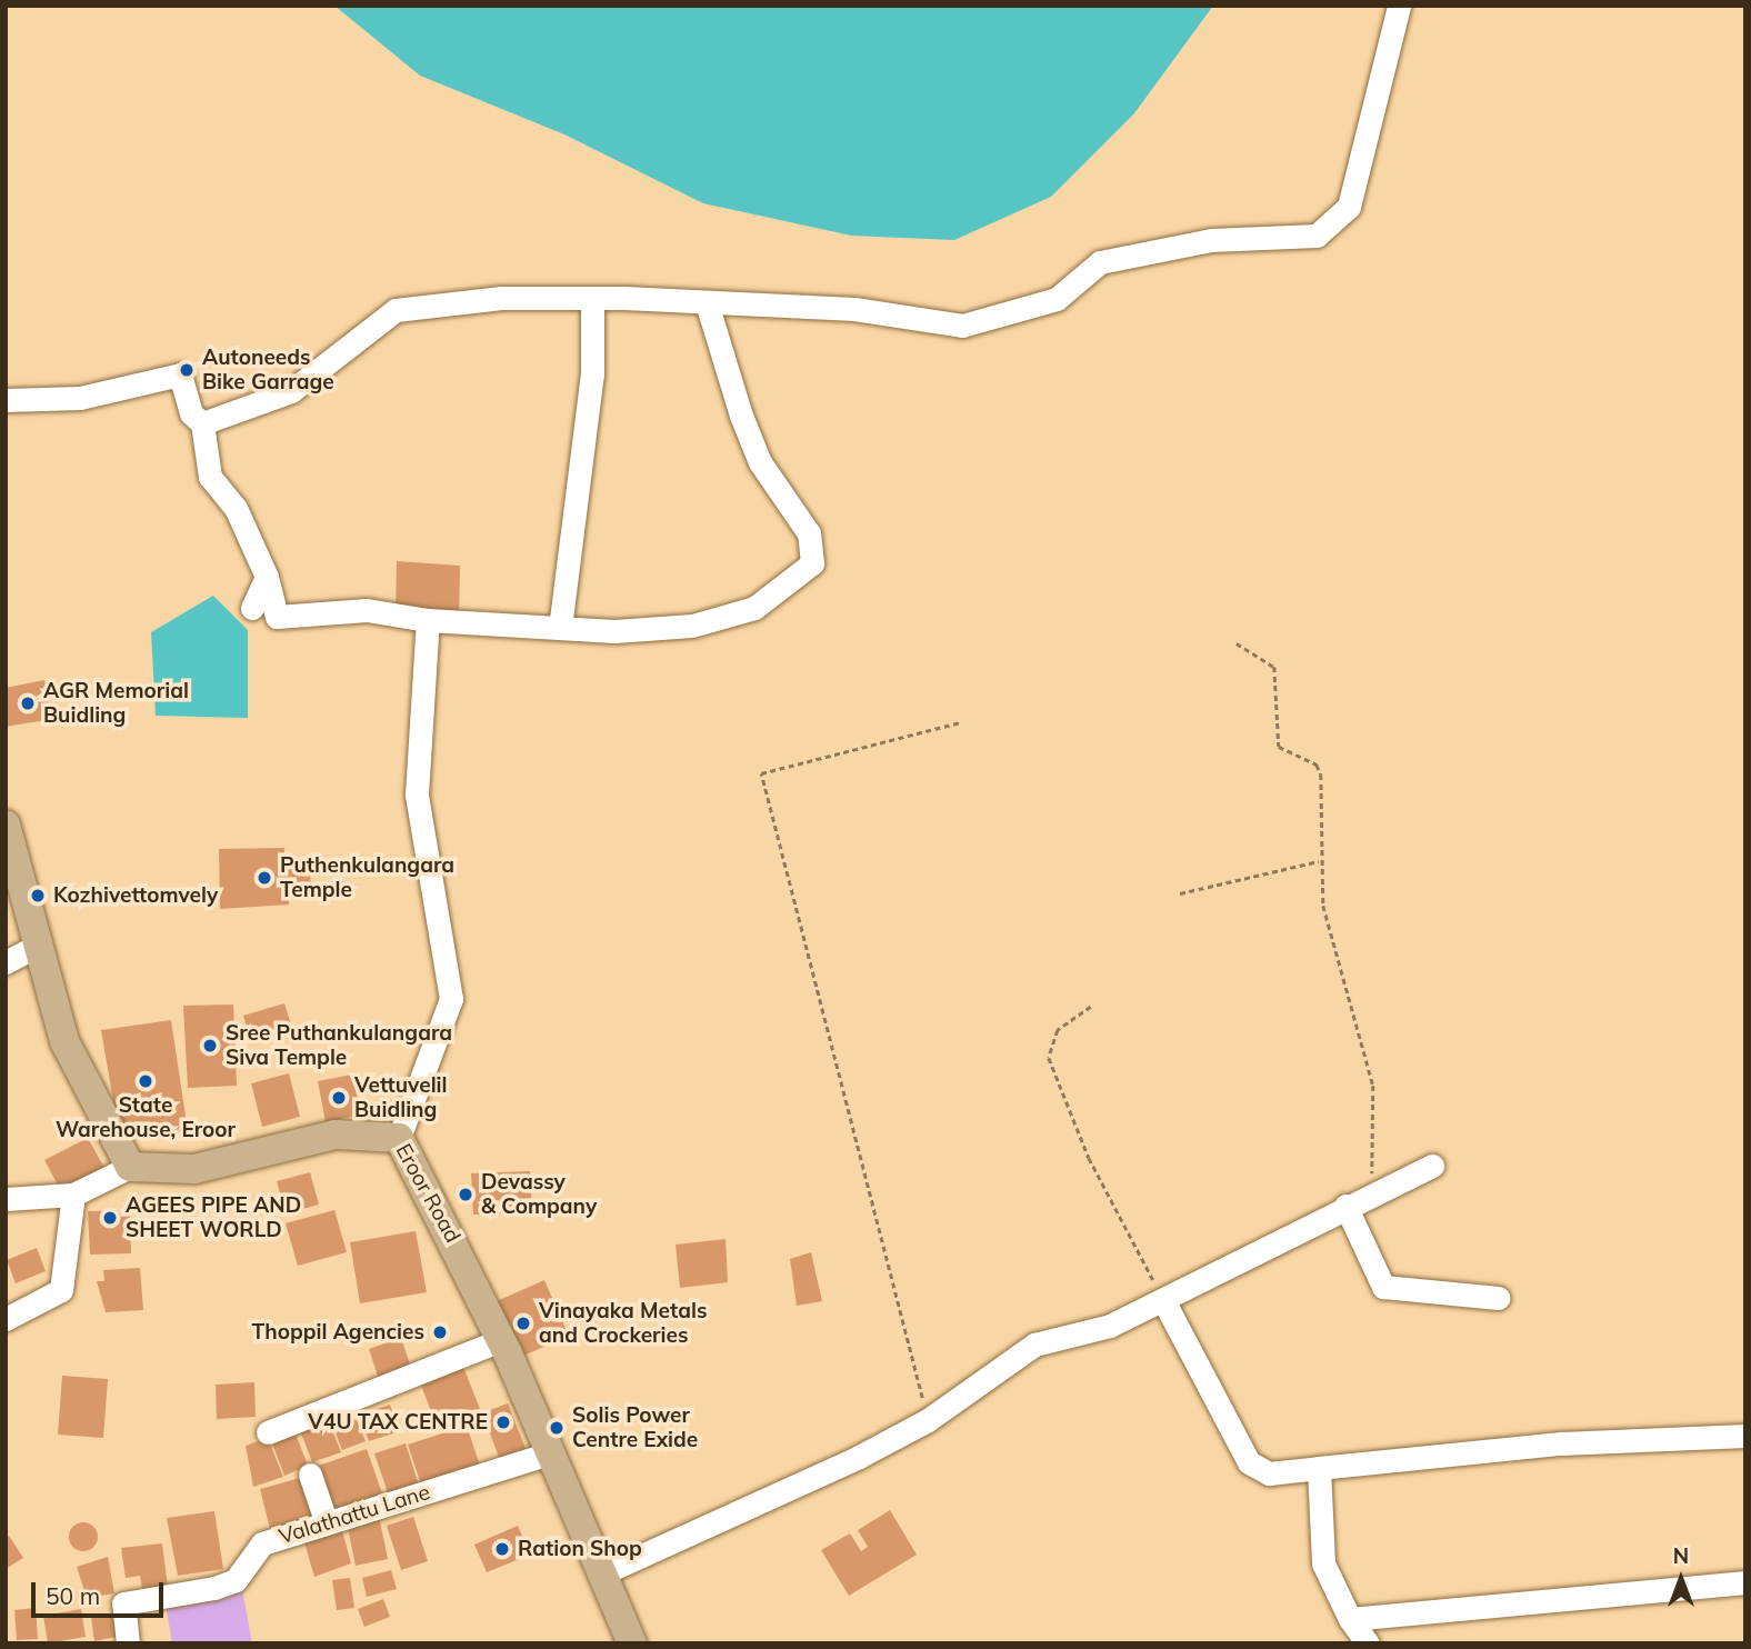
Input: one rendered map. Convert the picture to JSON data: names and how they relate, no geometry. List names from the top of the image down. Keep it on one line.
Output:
{"streets":{"main road":["Eroor Road"],"street":["Valathattu Lane"]},"crossings":[["Eroor Road","Valathattu Lane"]],"places":["Autoneeds Bike Garrage","AGR Memorial Buidling","Puthenkulangara Temple","Kozhivettomvely","Sree Puthankulangara Siva Temple","State Warehouse, Eroor","Vettuvelil Buidling","Devassy & Company","AGEES PIPE AND SHEET WORLD","Vinayaka Metals and Crockeries","Thoppil Agencies","V4U TAX CENTRE","Solis Power Centre Exide","Ration Shop"],"scale_bar":"50 m","north":"top"}
